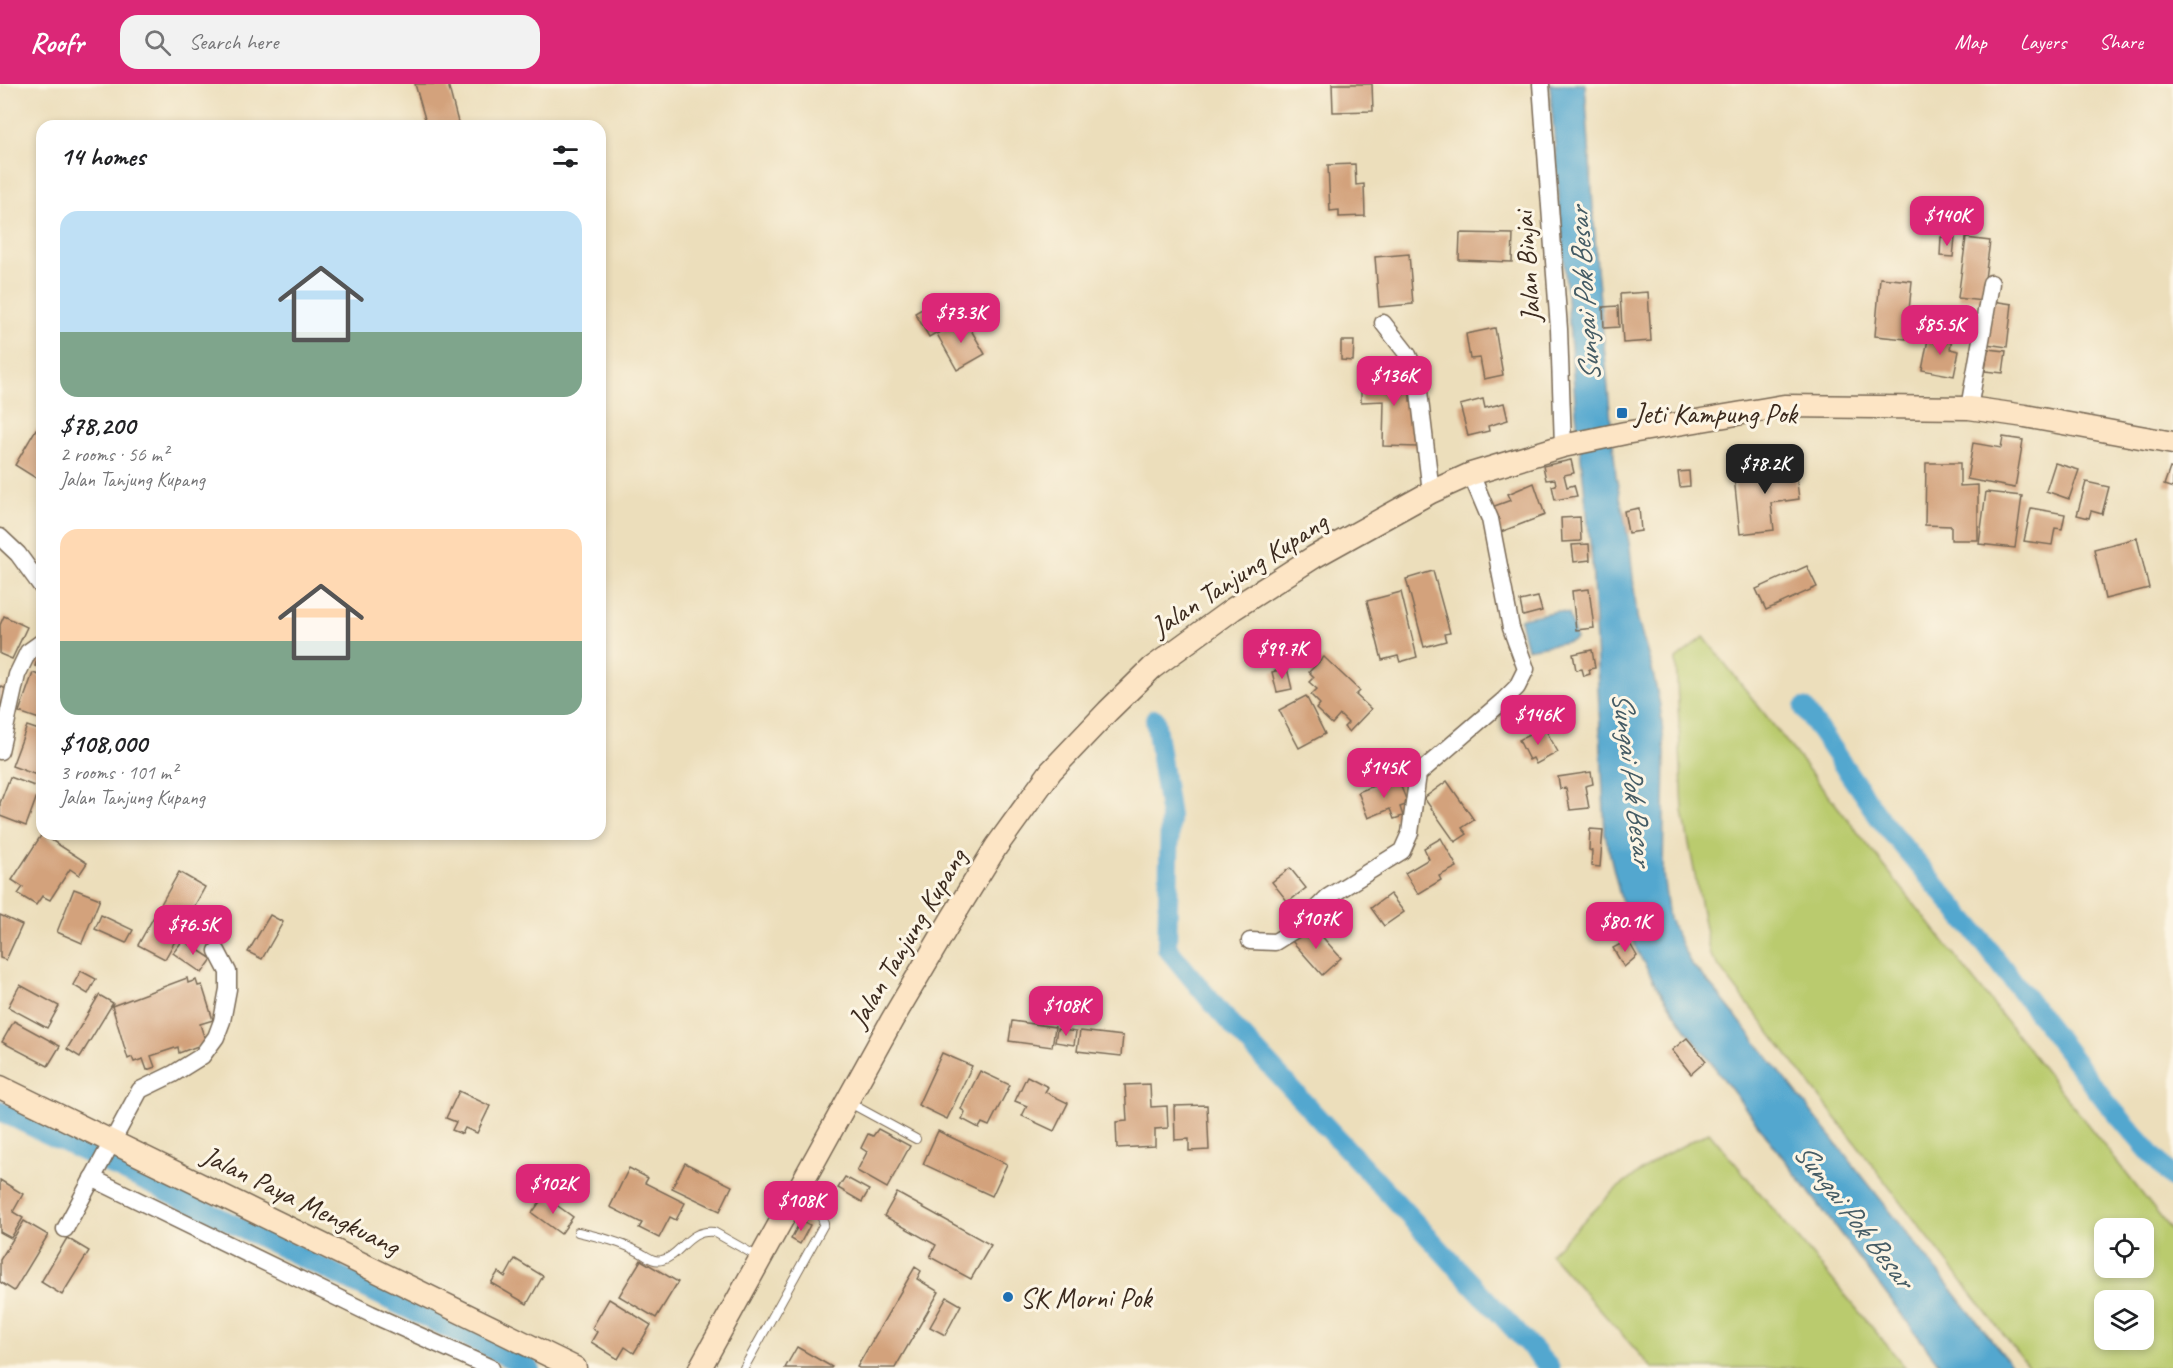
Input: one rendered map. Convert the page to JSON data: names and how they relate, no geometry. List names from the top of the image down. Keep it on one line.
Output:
{"streets":{"main road":["Jalan Tanjung Kupang","Jalan Paya Mengkuang"],"street":["Jalan Binjai"]},"crossings":[["Jalan Binjai","Jalan Tanjung Kupang"]],"water":["Sungai Pok Besar"],"places":{"transit":["Jeti Kampung Pok"],"other":["SK Morni Pok"]},"page":{"header":"Roofr","search":"Search here","nav":["Map","Layers","Share"],"heading":"14 homes","list":[{"name":"$78,200","note":"2 rooms · 56 m² · Jalan Tanjung Kupang"},{"name":"$108,000","note":"3 rooms · 101 m² · Jalan Tanjung Kupang"}],"price":["$140K","$73.3K","$85.5K","$136K","$78.2K","$99.7K","$146K","$145K","$107K","$80.1K","$76.5K","$108K","$102K","$108K"]}}
